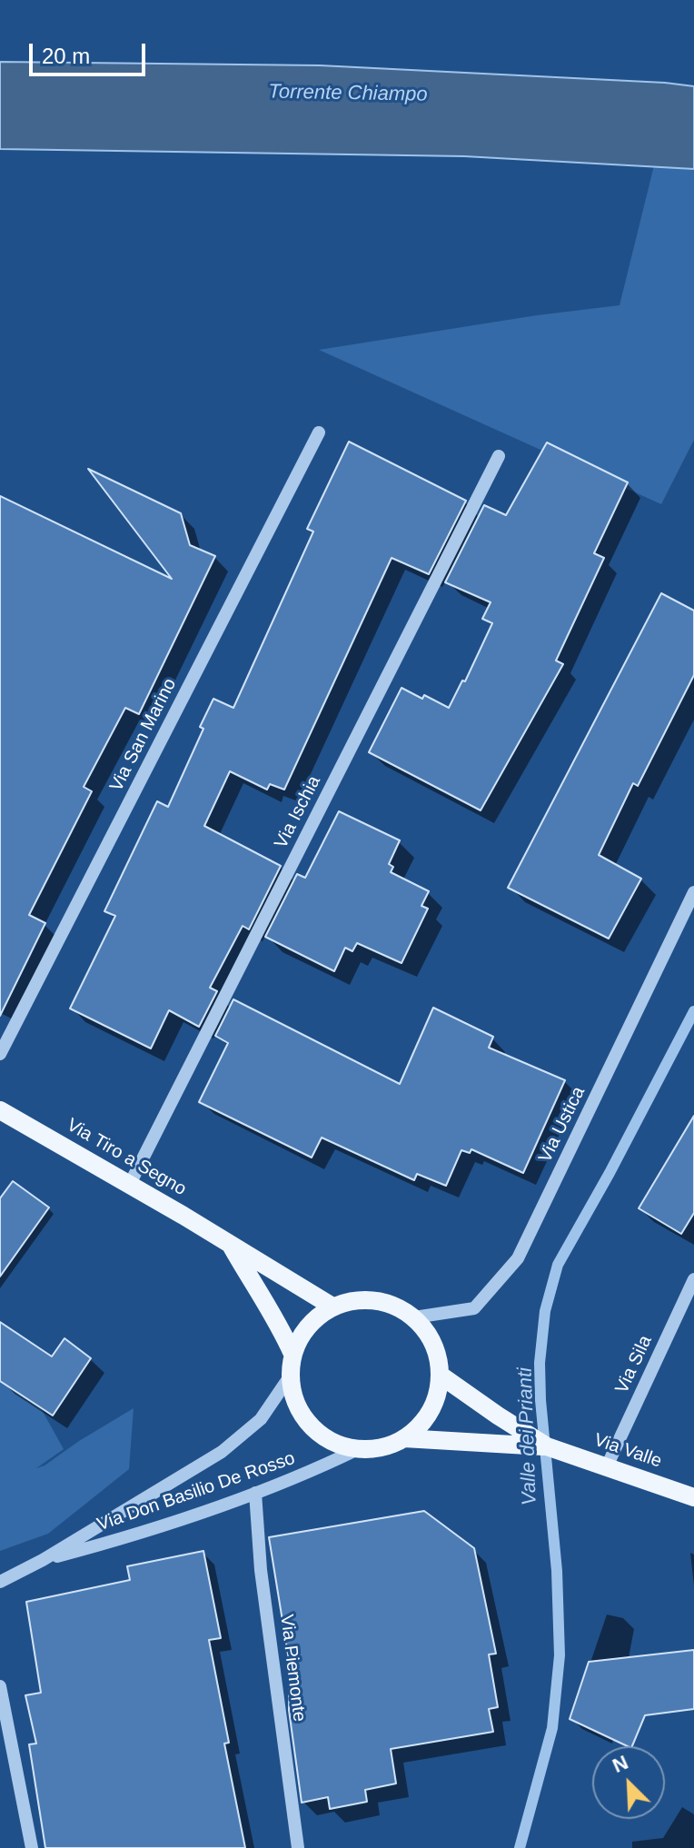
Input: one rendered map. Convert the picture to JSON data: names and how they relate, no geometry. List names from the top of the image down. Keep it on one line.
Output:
{"streets":{"main road":["Via Tiro a Segno","Via Valle"],"street":["Via San Marino","Via Ischia","Via Ustica","Via Sila","Via Don Basilio De Rosso","Via Piemonte"]},"crossings":[["Via Ischia","Via Tiro a Segno"],["Via Ustica","Via Tiro a Segno"],["Via Ustica","Via Valle"],["Via Ustica","Via Don Basilio De Rosso"],["Via Tiro a Segno","Via Valle"],["Via Tiro a Segno","Via Don Basilio De Rosso"],["Via Sila","Via Valle"],["Via Valle","Via Don Basilio De Rosso"],["Via Don Basilio De Rosso","Via Piemonte"]],"water":["Torrente Chiampo","Valle dei Prianti"],"scale_bar":"20 m","north":"top left"}
